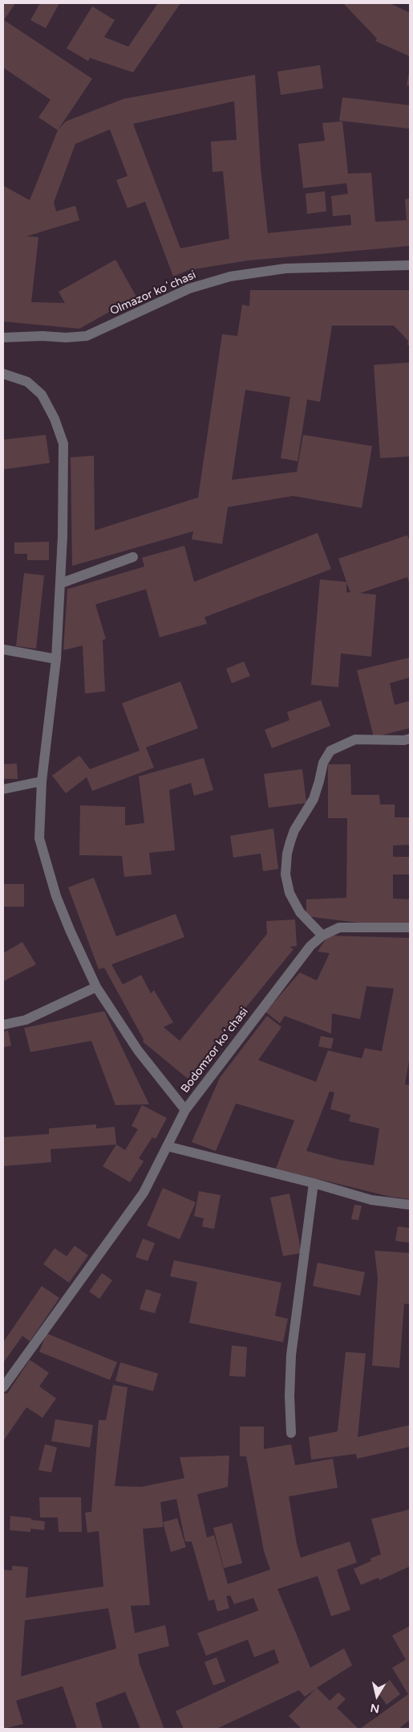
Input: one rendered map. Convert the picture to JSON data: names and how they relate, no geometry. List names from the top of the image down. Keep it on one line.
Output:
{"streets":{"street":["Olmazor koʻchasi","Bodomzor koʻchasi"]},"north":"bottom"}
